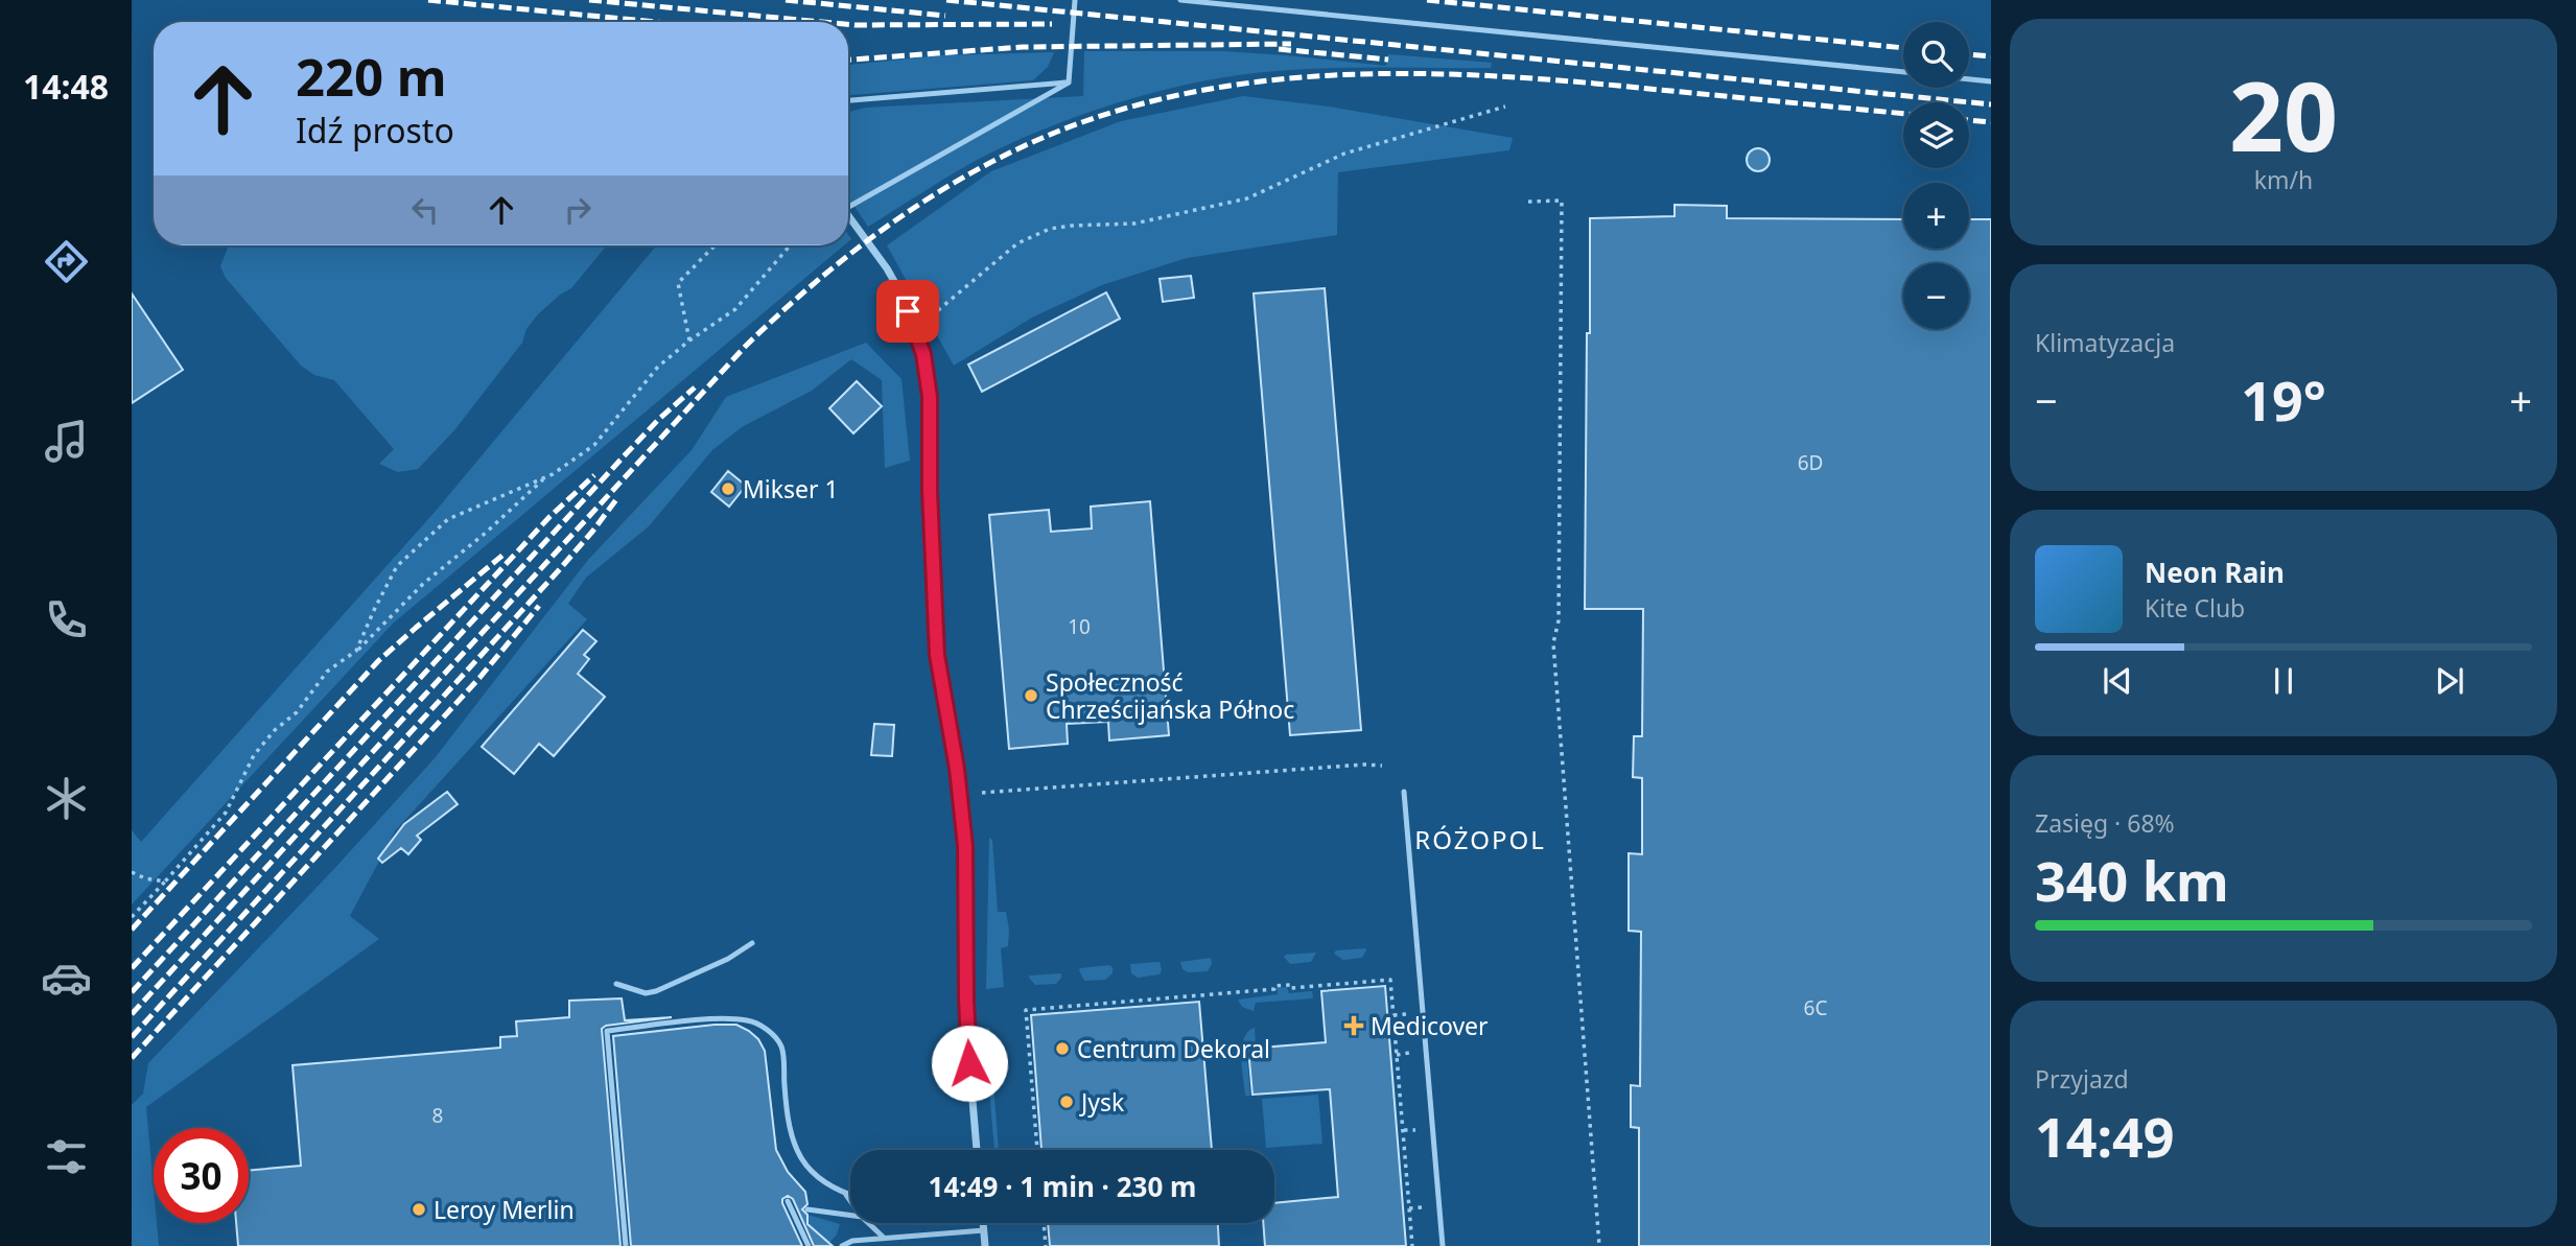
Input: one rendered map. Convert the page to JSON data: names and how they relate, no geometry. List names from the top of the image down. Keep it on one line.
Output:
{"districts":["RÓŻOPOL"],"places":{"other":["Mikser 1","Społeczność Chrześcijańska Północ","Centrum Dekoral","Jysk","Leroy Merlin"],"health":["Medicover"]},"house_numbers":["6D","10","6C","8"],"page":{"tabs":"14:48","tile":[["20","km/h"],"Klimatyzacja",["Zasięg · 68%","340 km"],["Przyjazd","14:49"]],"map_buttons":["+","−"],"turn":["220 m","Idź prosto"],"heat":["−","19°","+"],"song":["Neon Rain","Kite Club"],"limit":"30","trip":"14:49 · 1 min · 230 m"}}
